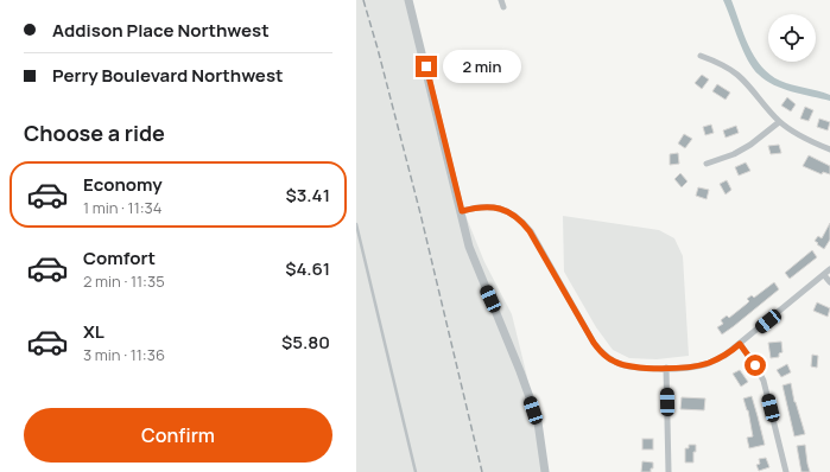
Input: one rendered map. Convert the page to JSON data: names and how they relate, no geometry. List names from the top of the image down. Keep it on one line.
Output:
{"page":{"banner":["Addison Place Northwest","Perry Boulevard Northwest"],"bubble":"2 min","heading":"Choose a ride","list":[{"name":"Economy","note":"1 min · 11:34","value":"$3.41"},{"name":"Comfort","note":"2 min · 11:35","value":"$4.61"},{"name":"XL","note":"3 min · 11:36","value":"$5.80"}],"buttons":"Confirm"}}
